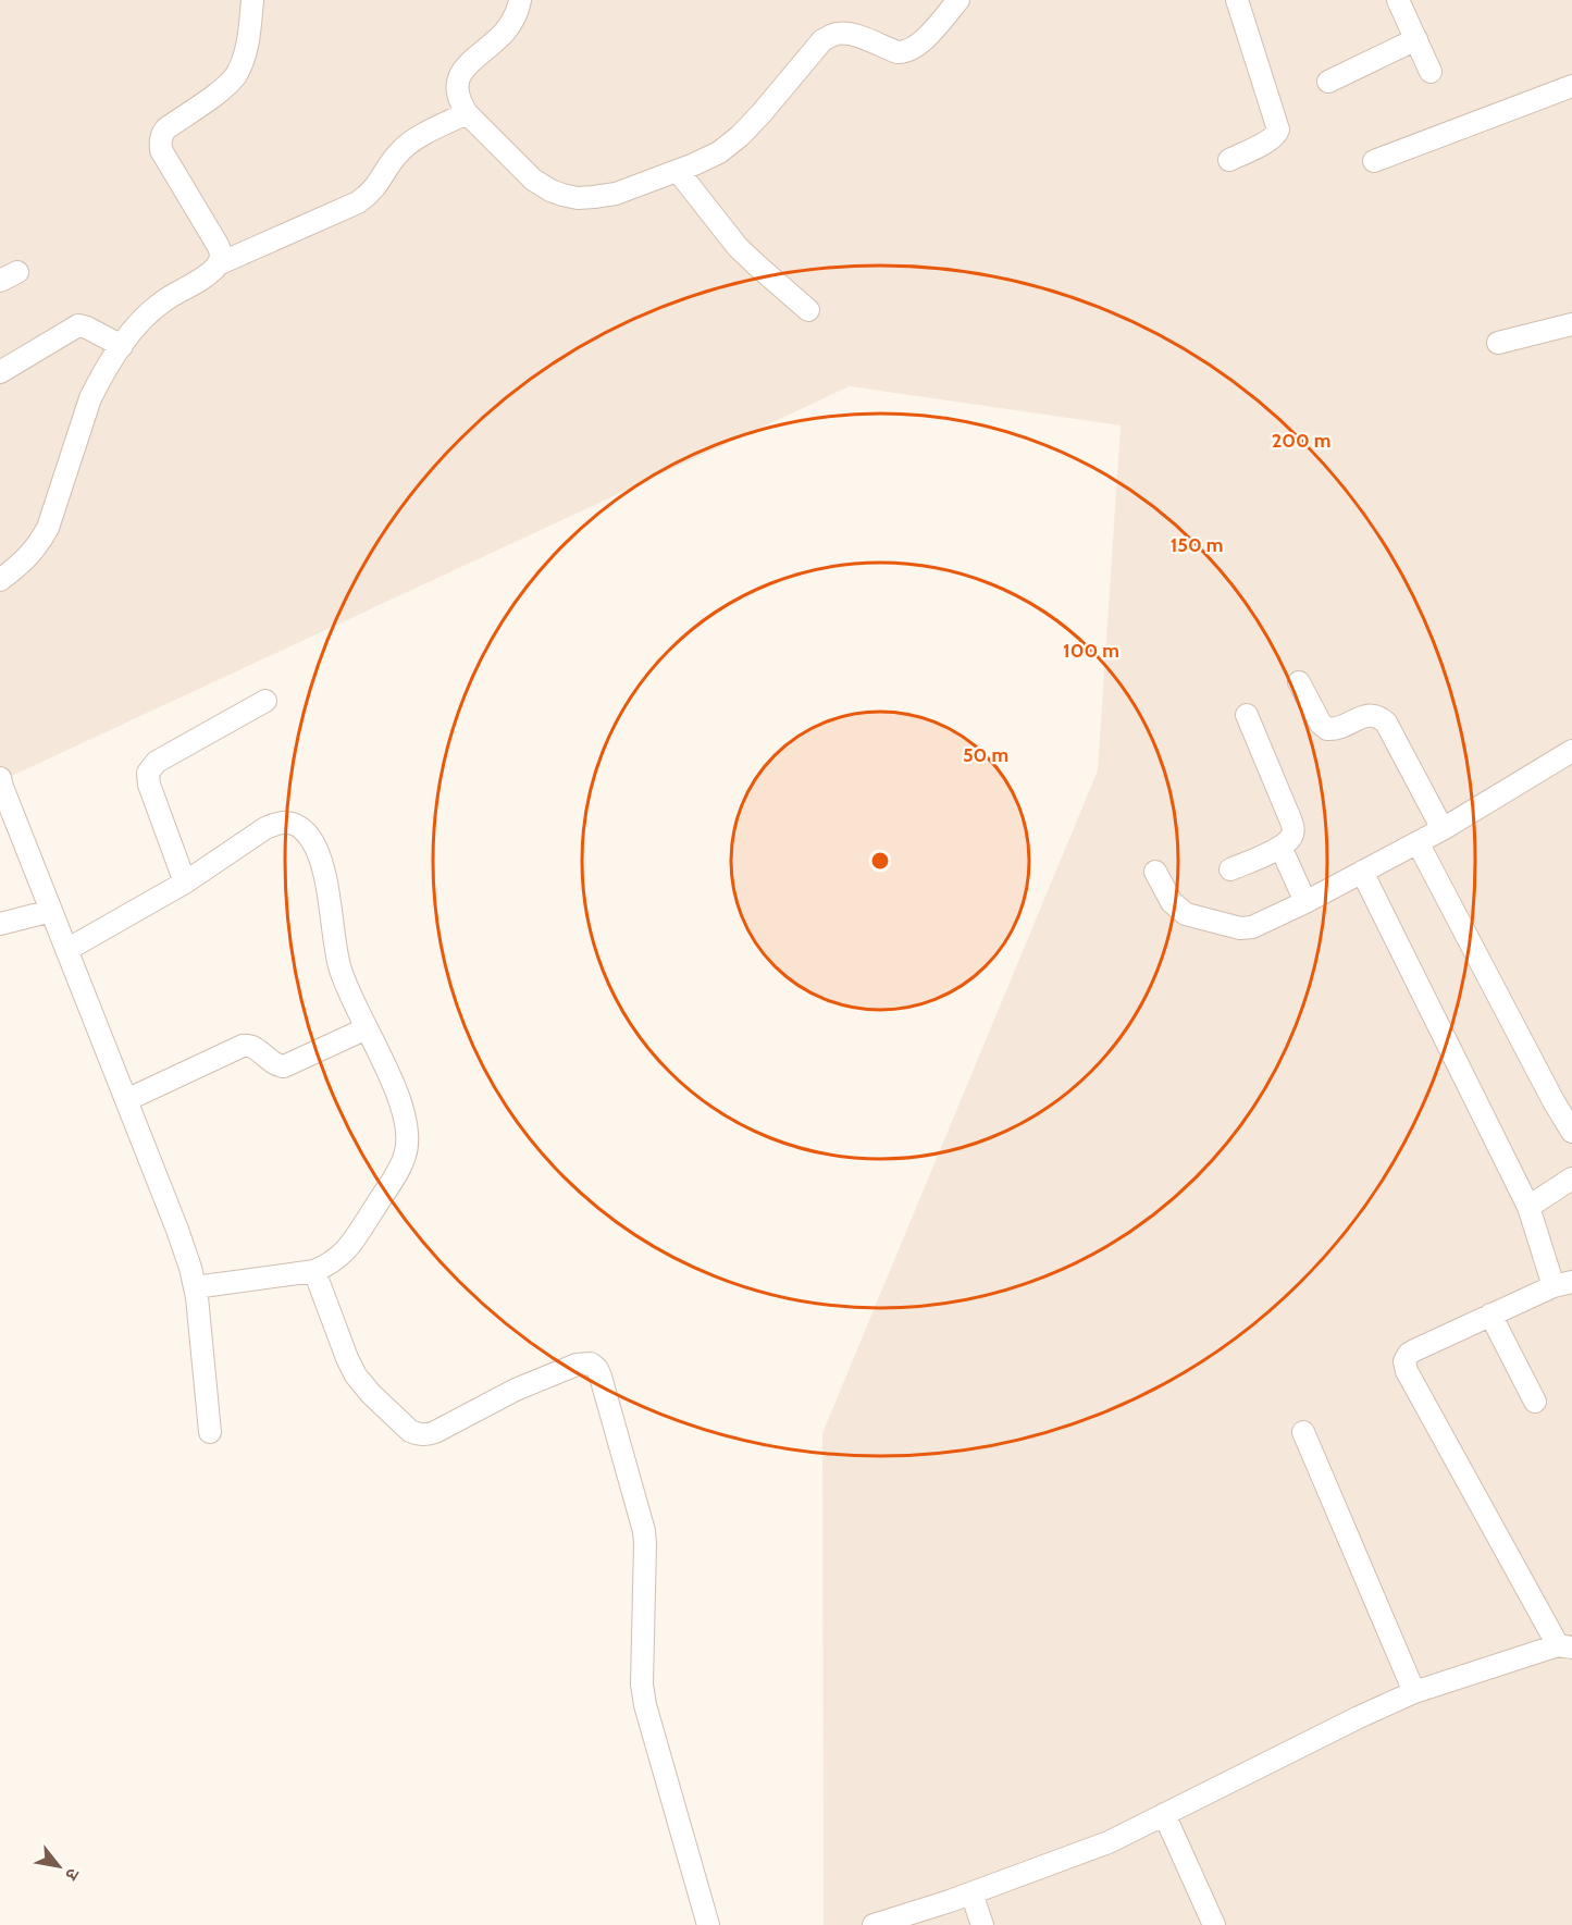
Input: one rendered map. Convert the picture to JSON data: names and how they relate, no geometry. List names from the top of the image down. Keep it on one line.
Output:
{"north":"bottom right","rings":["200 m","150 m","100 m","50 m"]}
